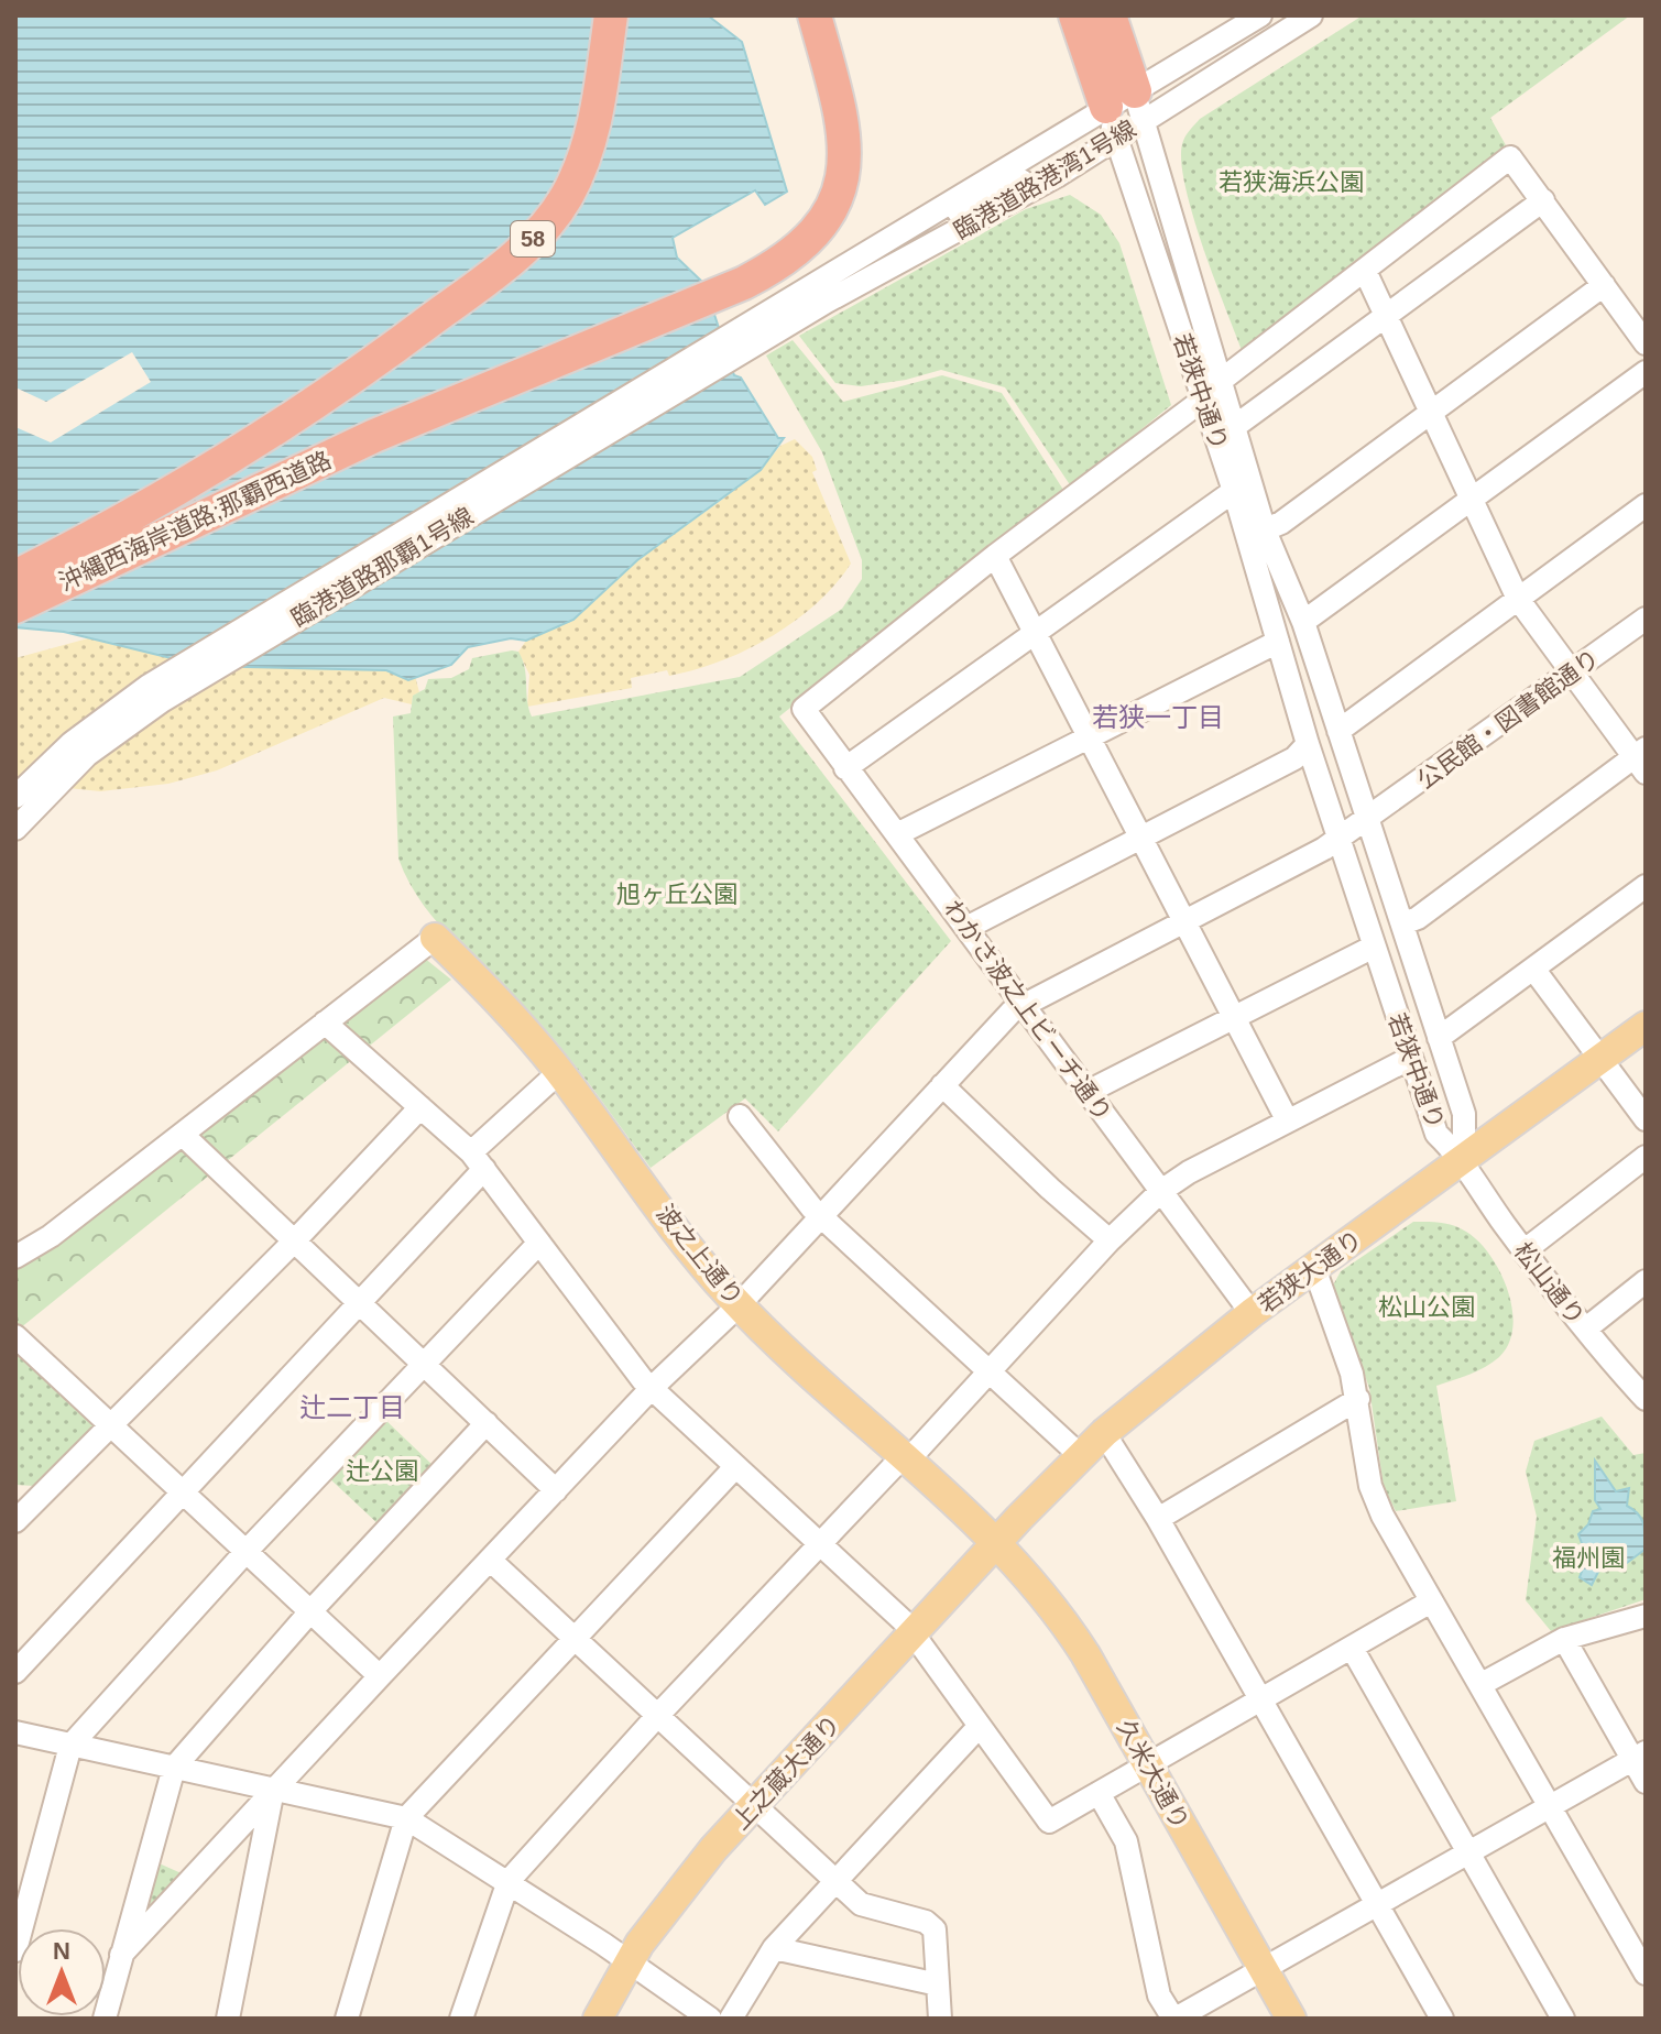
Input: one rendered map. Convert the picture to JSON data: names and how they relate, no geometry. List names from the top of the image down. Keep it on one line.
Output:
{"streets":{"highway":["58","沖縄西海岸道路;那覇西道路"],"main road":["波之上通り","若狭大通り","上之蔵大通り","久米大通り"],"street":["臨港道路港湾1号線","若狭中通り","臨港道路那覇1号線","公民館・図書館通り","わかさ波之上ビーチ通り","松山通り"]},"crossings":[["臨港道路港湾1号線","若狭中通り"],["臨港道路港湾1号線","臨港道路那覇1号線"],["若狭中通り","公民館・図書館通り"],["若狭中通り","若狭大通り"],["若狭中通り","松山通り"],["公民館・図書館通り","わかさ波之上ビーチ通り"],["公民館・図書館通り","波之上通り"],["わかさ波之上ビーチ通り","若狭大通り"],["波之上通り","若狭大通り"],["波之上通り","上之蔵大通り"],["波之上通り","久米大通り"],["若狭大通り","松山通り"],["若狭大通り","上之蔵大通り"],["若狭大通り","久米大通り"],["上之蔵大通り","久米大通り"]],"districts":["若狭一丁目","辻二丁目"],"parks":["若狭海浜公園","旭ヶ丘公園","松山公園","辻公園","福州園"],"north":"top"}
